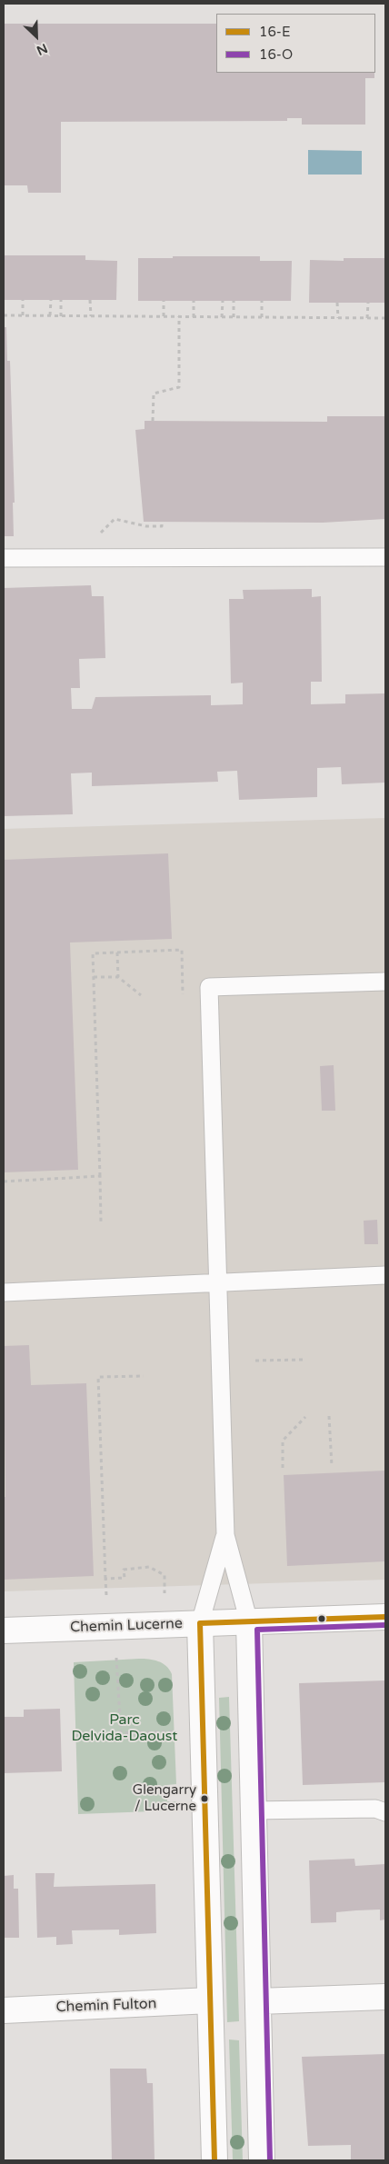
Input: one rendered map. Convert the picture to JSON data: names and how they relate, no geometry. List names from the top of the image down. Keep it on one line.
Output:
{"streets":{"street":["Chemin Lucerne","Chemin Fulton"]},"parks":["Parc Delvida-Daoust"],"places":["Glengarry / Lucerne"],"lines":["transit line 16-E","transit line 16-O"],"legend":["16-E","16-O"],"north":"bottom right"}
